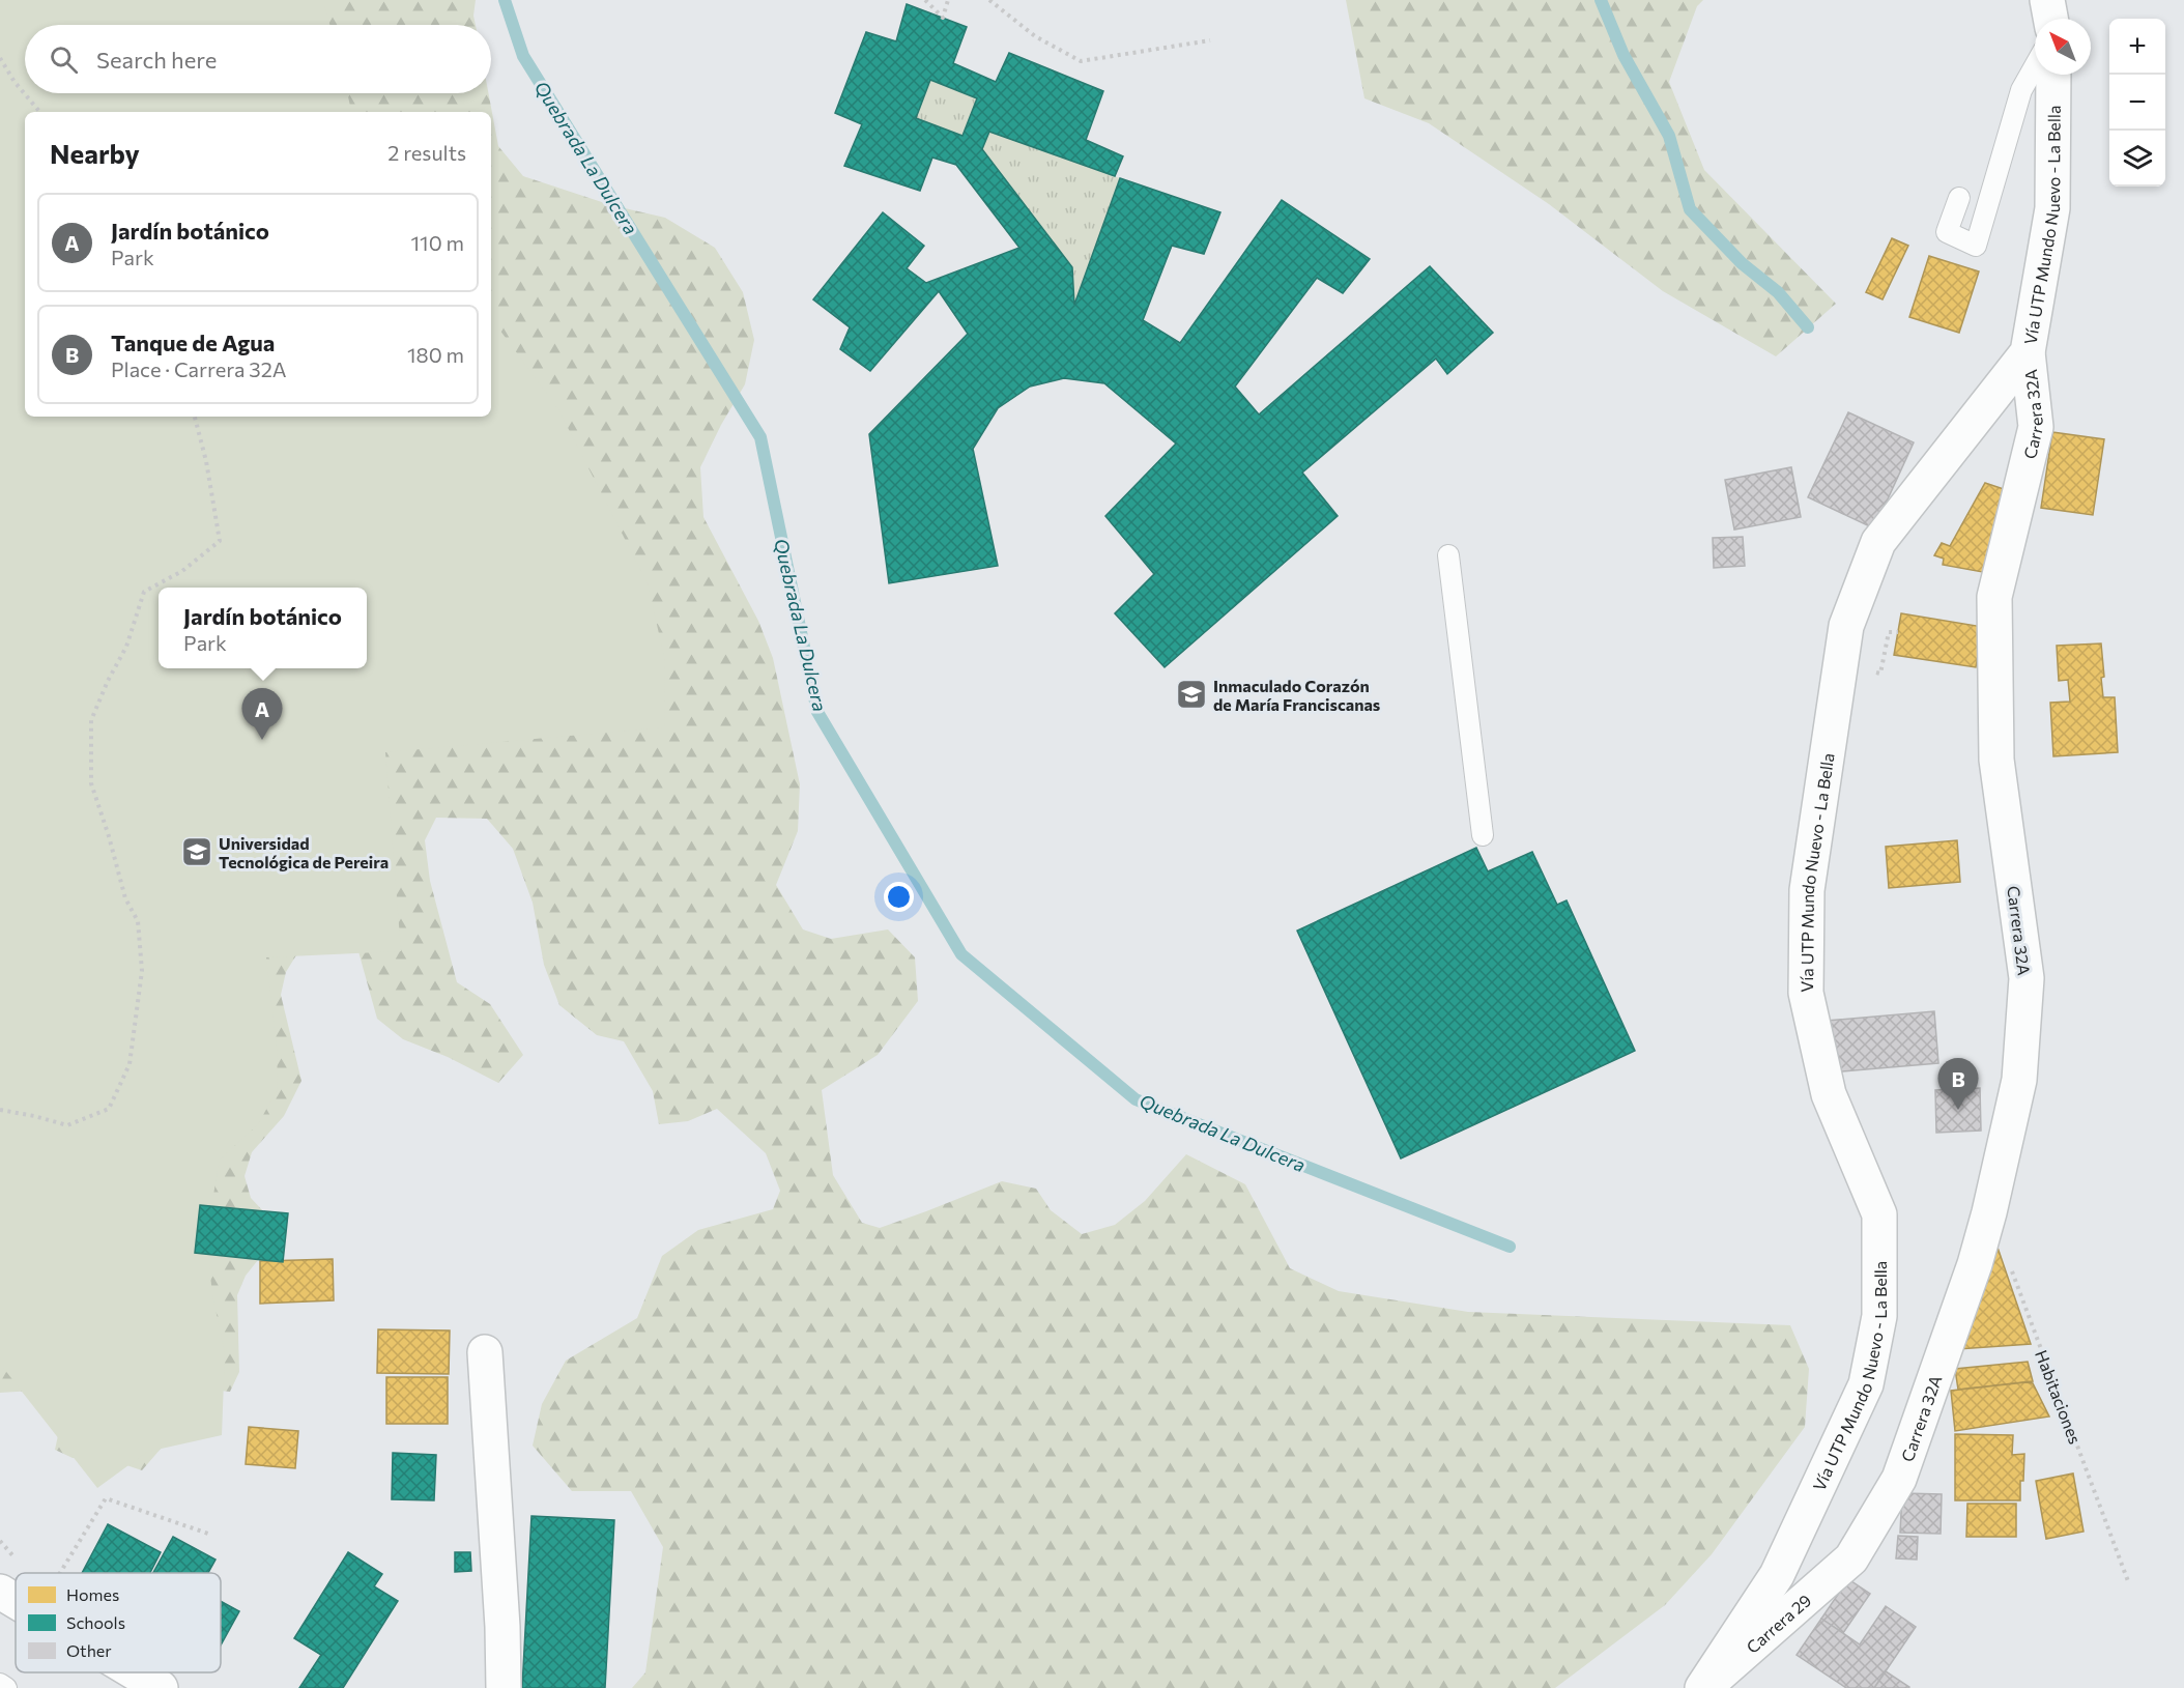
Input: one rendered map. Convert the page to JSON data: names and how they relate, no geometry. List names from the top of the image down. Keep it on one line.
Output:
{"streets":{"street":["Vía UTP Mundo Nuevo - La Bella","Carrera 32A","Carrera 29"],"path":["Habitaciones"]},"crossings":[["Vía UTP Mundo Nuevo - La Bella","Carrera 32A"],["Vía UTP Mundo Nuevo - La Bella","Carrera 29"],["Carrera 32A","Carrera 29"]],"water":["Quebrada La Dulcera"],"places":{"school or university":["Inmaculado Corazón de María Franciscanas","Universidad Tecnológica de Pereira"]},"legend":["Homes","Schools","Other"],"north":"top left","page":{"map_buttons":["+","−"],"search":"Search here","heading":["Nearby","2 results"],"list":[{"mark":"A","name":"Jardín botánico","note":"Park","value":"110 m"},{"mark":"B","name":"Tanque de Agua","note":"Place · Carrera 32A","value":"180 m"}],"popup":["Jardín botánico","Park"],"pins":["A","B"]}}
